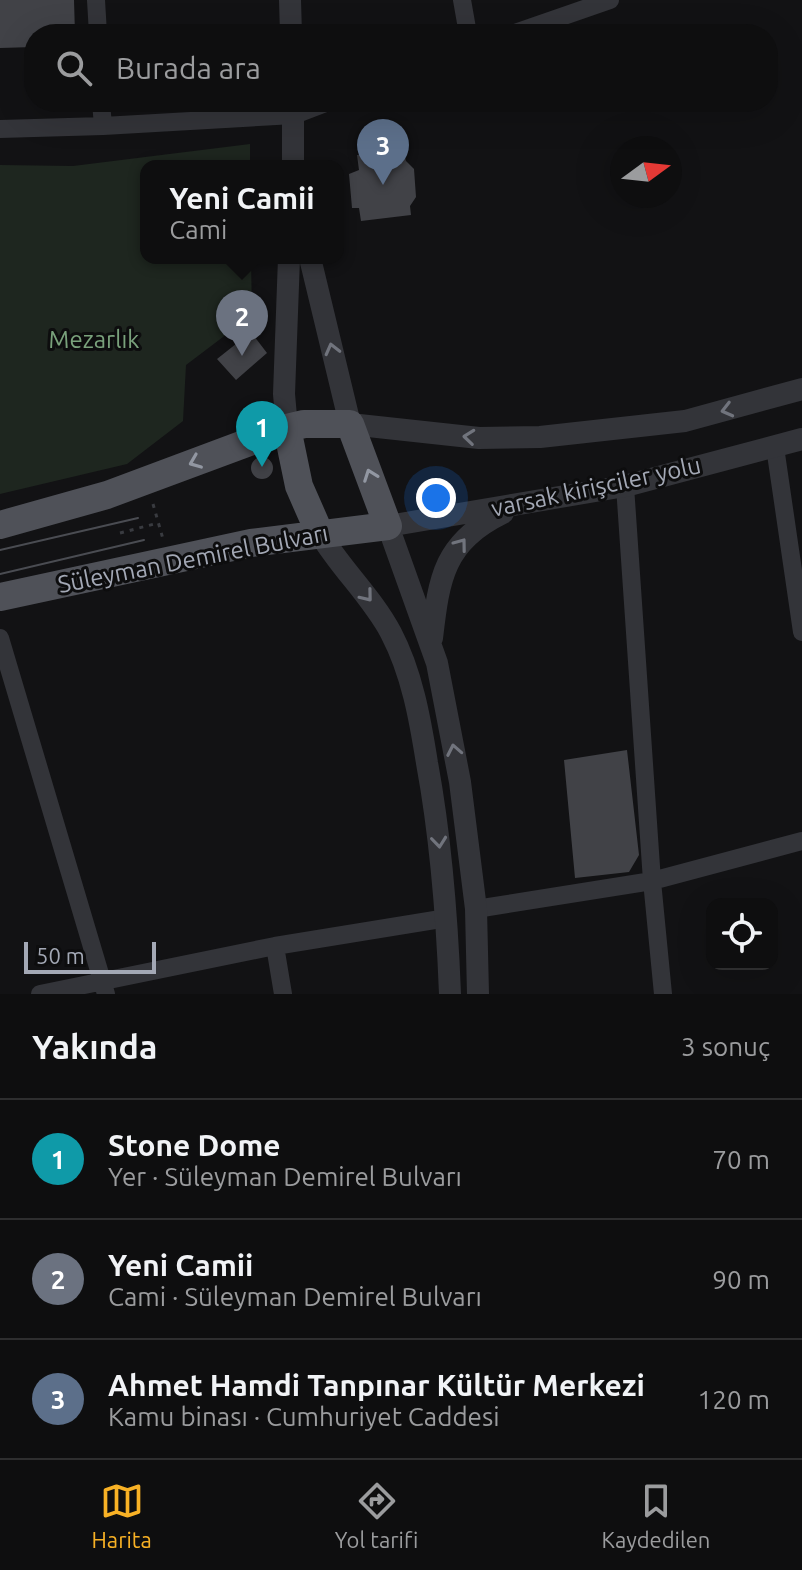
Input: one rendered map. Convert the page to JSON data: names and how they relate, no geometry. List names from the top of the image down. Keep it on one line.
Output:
{"streets":{"main road":["Süleyman Demirel Bulvarı"],"street":["varsak kirişciler yolu"]},"crossings":[["varsak kirişciler yolu","Süleyman Demirel Bulvarı"]],"parks":["Mezarlık"],"scale_bar":"50 m","north":"right","page":{"search":"Burada ara","pins":["3","2","1"],"popup":["Yeni Camii","Cami"],"scale":"50 m","heading":["Yakında","3 sonuç"],"list":[{"mark":"1","name":"Stone Dome","note":"Yer · Süleyman Demirel Bulvarı","value":"70 m"},{"mark":"2","name":"Yeni Camii","note":"Cami · Süleyman Demirel Bulvarı","value":"90 m"},{"mark":"3","name":"Ahmet Hamdi Tanpınar Kültür Merkezi","note":"Kamu binası · Cumhuriyet Caddesi","value":"120 m"}],"nav":["Harita","Yol tarifi","Kaydedilen"]}}
